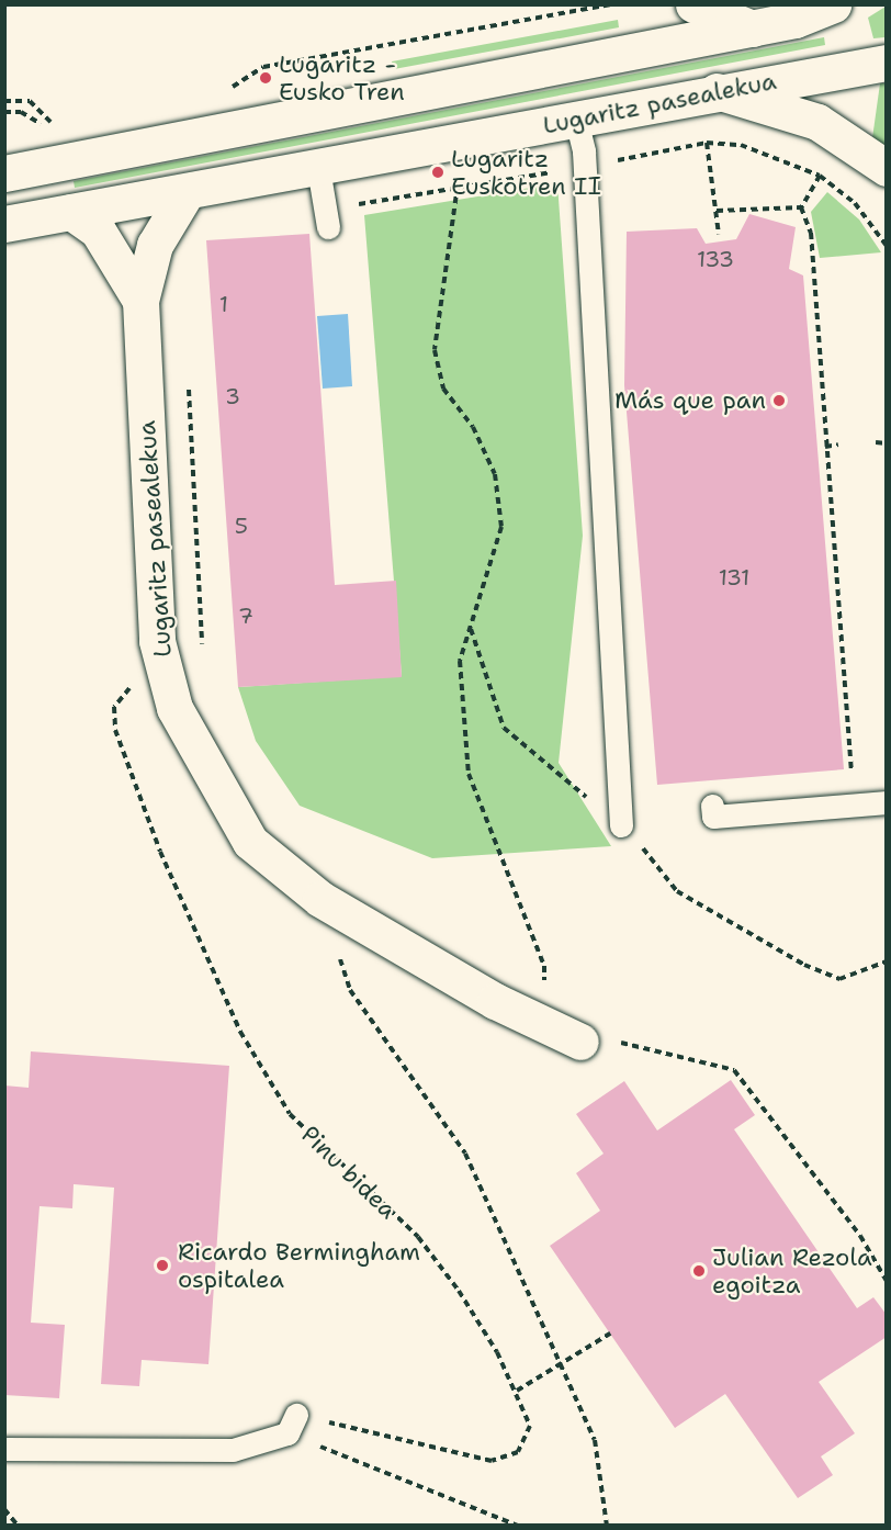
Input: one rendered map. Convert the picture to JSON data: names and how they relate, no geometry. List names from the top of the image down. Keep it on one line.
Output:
{"streets":{"main road":["Lugaritz pasealekua"],"path":["Pinu bidea"]},"crossings":[["Lugaritz pasealekua","Pinu bidea"]],"places":["Lugaritz - Eusko Tren","Lugaritz Euskotren II","Más que pan","Ricardo Bermingham ospitalea","Julian Rezola egoitza"],"house_numbers":["133","1","3","5","131","7"]}
